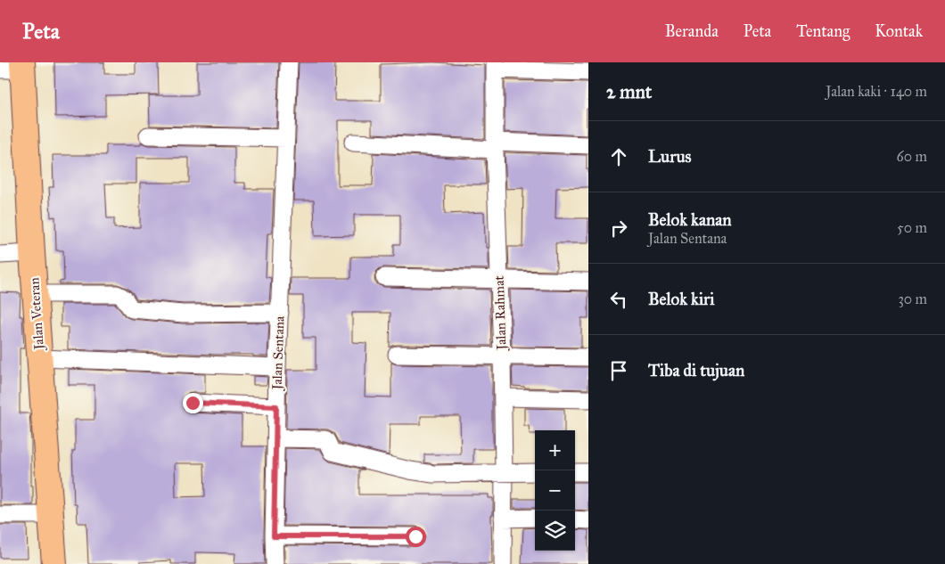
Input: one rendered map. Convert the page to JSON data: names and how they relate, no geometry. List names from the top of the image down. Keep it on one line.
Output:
{"streets":{"main road":["Jalan Veteran"],"street":["Jalan Rahmat","Jalan Sentana"]},"page":{"header":"Peta","nav":["Beranda","Peta","Tentang","Kontak"],"heading":["2 mnt","Jalan kaki · 140 m"],"list":[["Lurus","60 m"],["Belok kanan","Jalan Sentana","50 m"],["Belok kiri","30 m"],"Tiba di tujuan"],"map_buttons":["+","−"]}}
